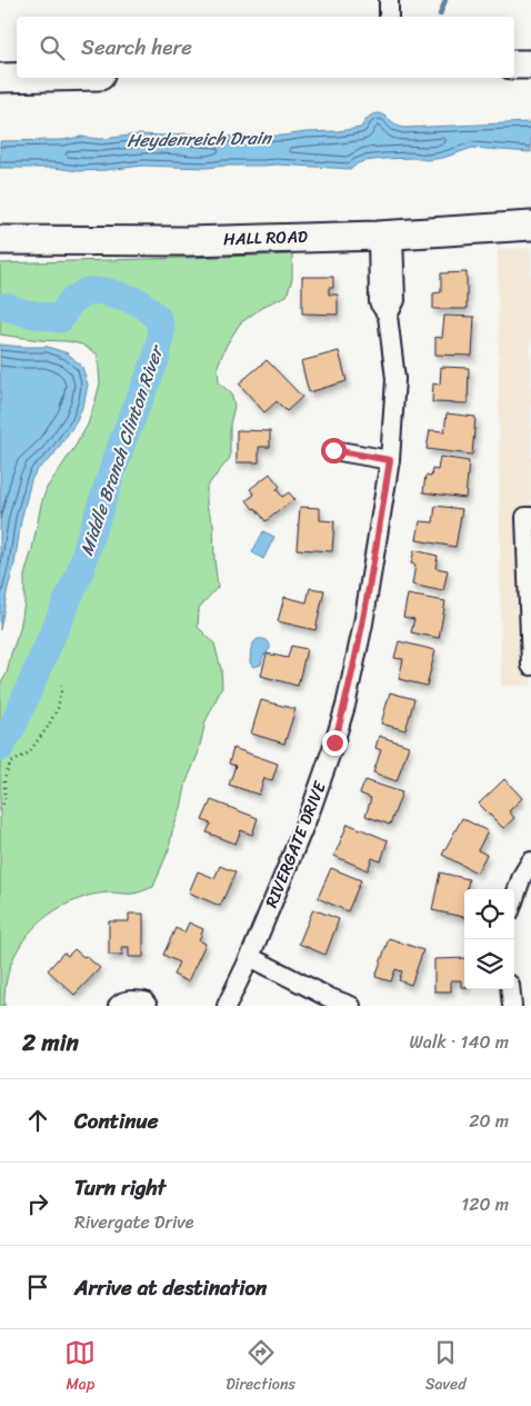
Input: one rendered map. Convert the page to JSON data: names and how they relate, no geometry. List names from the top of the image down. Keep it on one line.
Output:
{"streets":{"highway":["HALL ROAD"],"street":["RIVERGATE DRIVE"]},"crossings":[["HALL ROAD","RIVERGATE DRIVE"]],"water":["Heydenreich Drain","Middle Branch Clinton River"],"page":{"search":"Search here","heading":["2 min","Walk · 140 m"],"list":[["Continue","20 m"],["Turn right","Rivergate Drive","120 m"],"Arrive at destination"],"nav":["Map","Directions","Saved"]}}
